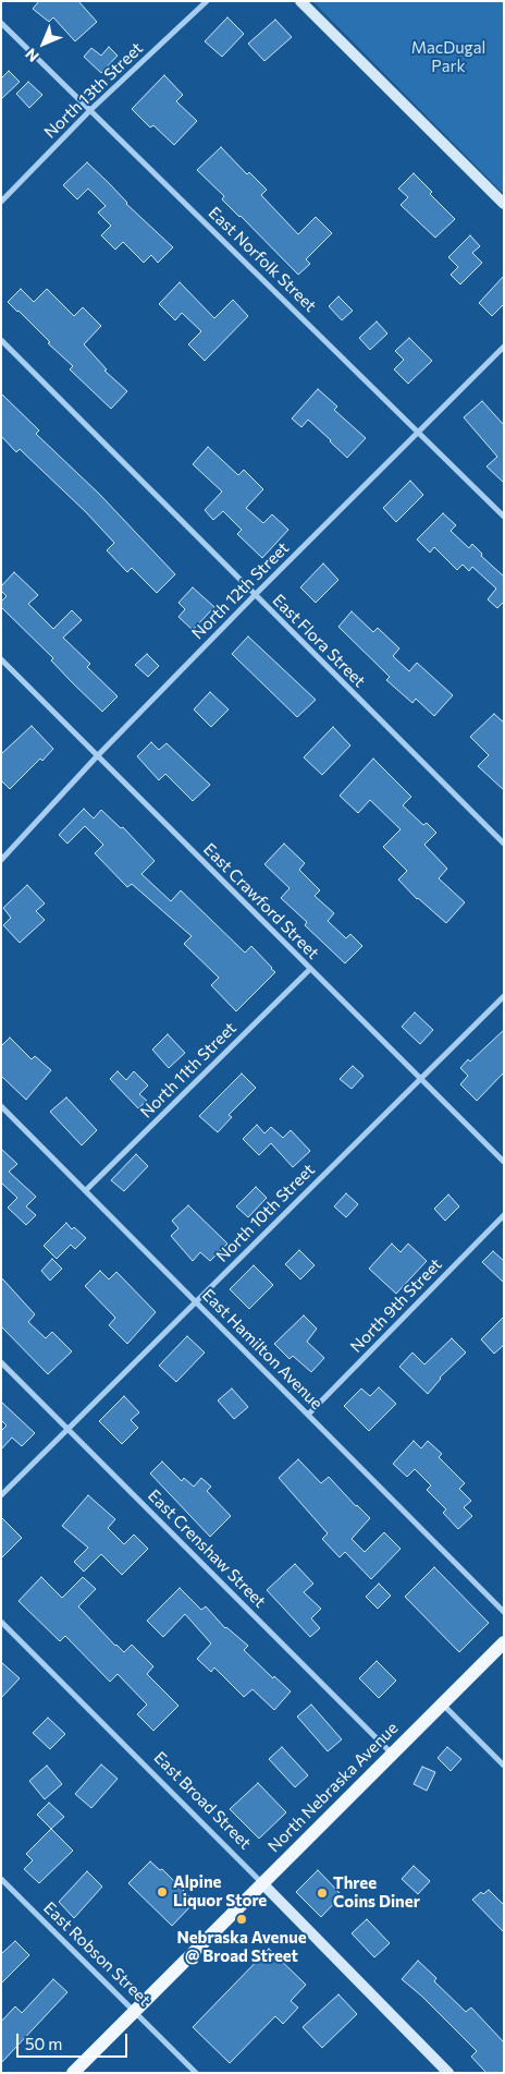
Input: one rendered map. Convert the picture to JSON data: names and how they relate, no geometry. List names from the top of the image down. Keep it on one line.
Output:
{"streets":{"main road":["North Nebraska Avenue"],"street":["North 13th Street","East Norfolk Street","North 12th Street","East Flora Street","East Crawford Street","North 11th Street","North 10th Street","North 9th Street","East Hamilton Avenue","East Crenshaw Street","East Broad Street","East Robson Street"]},"crossings":[["North 13th Street","East Norfolk Street"],["East Norfolk Street","North 12th Street"],["North 12th Street","East Flora Street"],["North 12th Street","East Crawford Street"],["East Crawford Street","North 11th Street"],["East Crawford Street","North 10th Street"],["North 11th Street","East Hamilton Avenue"],["North 10th Street","East Hamilton Avenue"],["North 10th Street","East Crenshaw Street"],["North 9th Street","East Hamilton Avenue"],["East Crenshaw Street","North Nebraska Avenue"],["North Nebraska Avenue","East Broad Street"],["North Nebraska Avenue","East Robson Street"]],"parks":["MacDugal Park"],"places":["Alpine Liquor Store","Three Coins Diner","Nebraska Avenue @ Broad Street"],"scale_bar":"50 m","north":"bottom left"}
